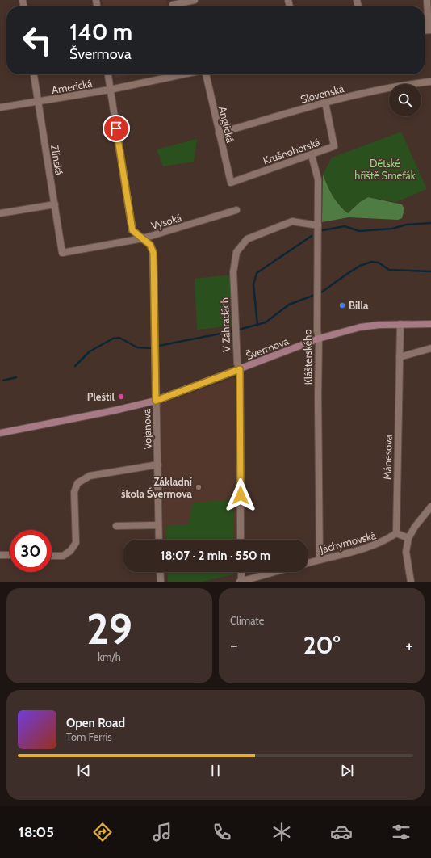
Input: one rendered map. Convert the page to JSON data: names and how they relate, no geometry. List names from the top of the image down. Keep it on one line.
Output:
{"streets":{"street":["Americká","Slovenská","Anglická","Krušnohorská","Zlínská","Vysoká","V Zahradách","Švermova","Klášterského","Vojanova","Mánesova","Jáchymovská"]},"crossings":[["Americká","Zlínská"],["Americká","Vojanova"],["Slovenská","Anglická"],["Slovenská","Krušnohorská"],["Anglická","Krušnohorská"],["Krušnohorská","Klášterského"],["Zlínská","Vysoká"],["Vysoká","Vojanova"],["V Zahradách","Švermova"],["V Zahradách","Klášterského"],["Švermova","Klášterského"],["Švermova","Vojanova"],["Švermova","Mánesova"],["Klášterského","Jáchymovská"],["Mánesova","Jáchymovská"]],"parks":["Dětské hřiště Smeťák"],"places":["Billa","Pleštil","Základní škola Švermova"],"page":{"turn":["140 m","Švermova"],"limit":"30","trip":"18:07 · 2 min · 550 m","tile":[["29","km/h"],"Climate"],"heat":["−","20°","+"],"song":["Open Road","Tom Ferris"],"tabs":"18:05"}}
